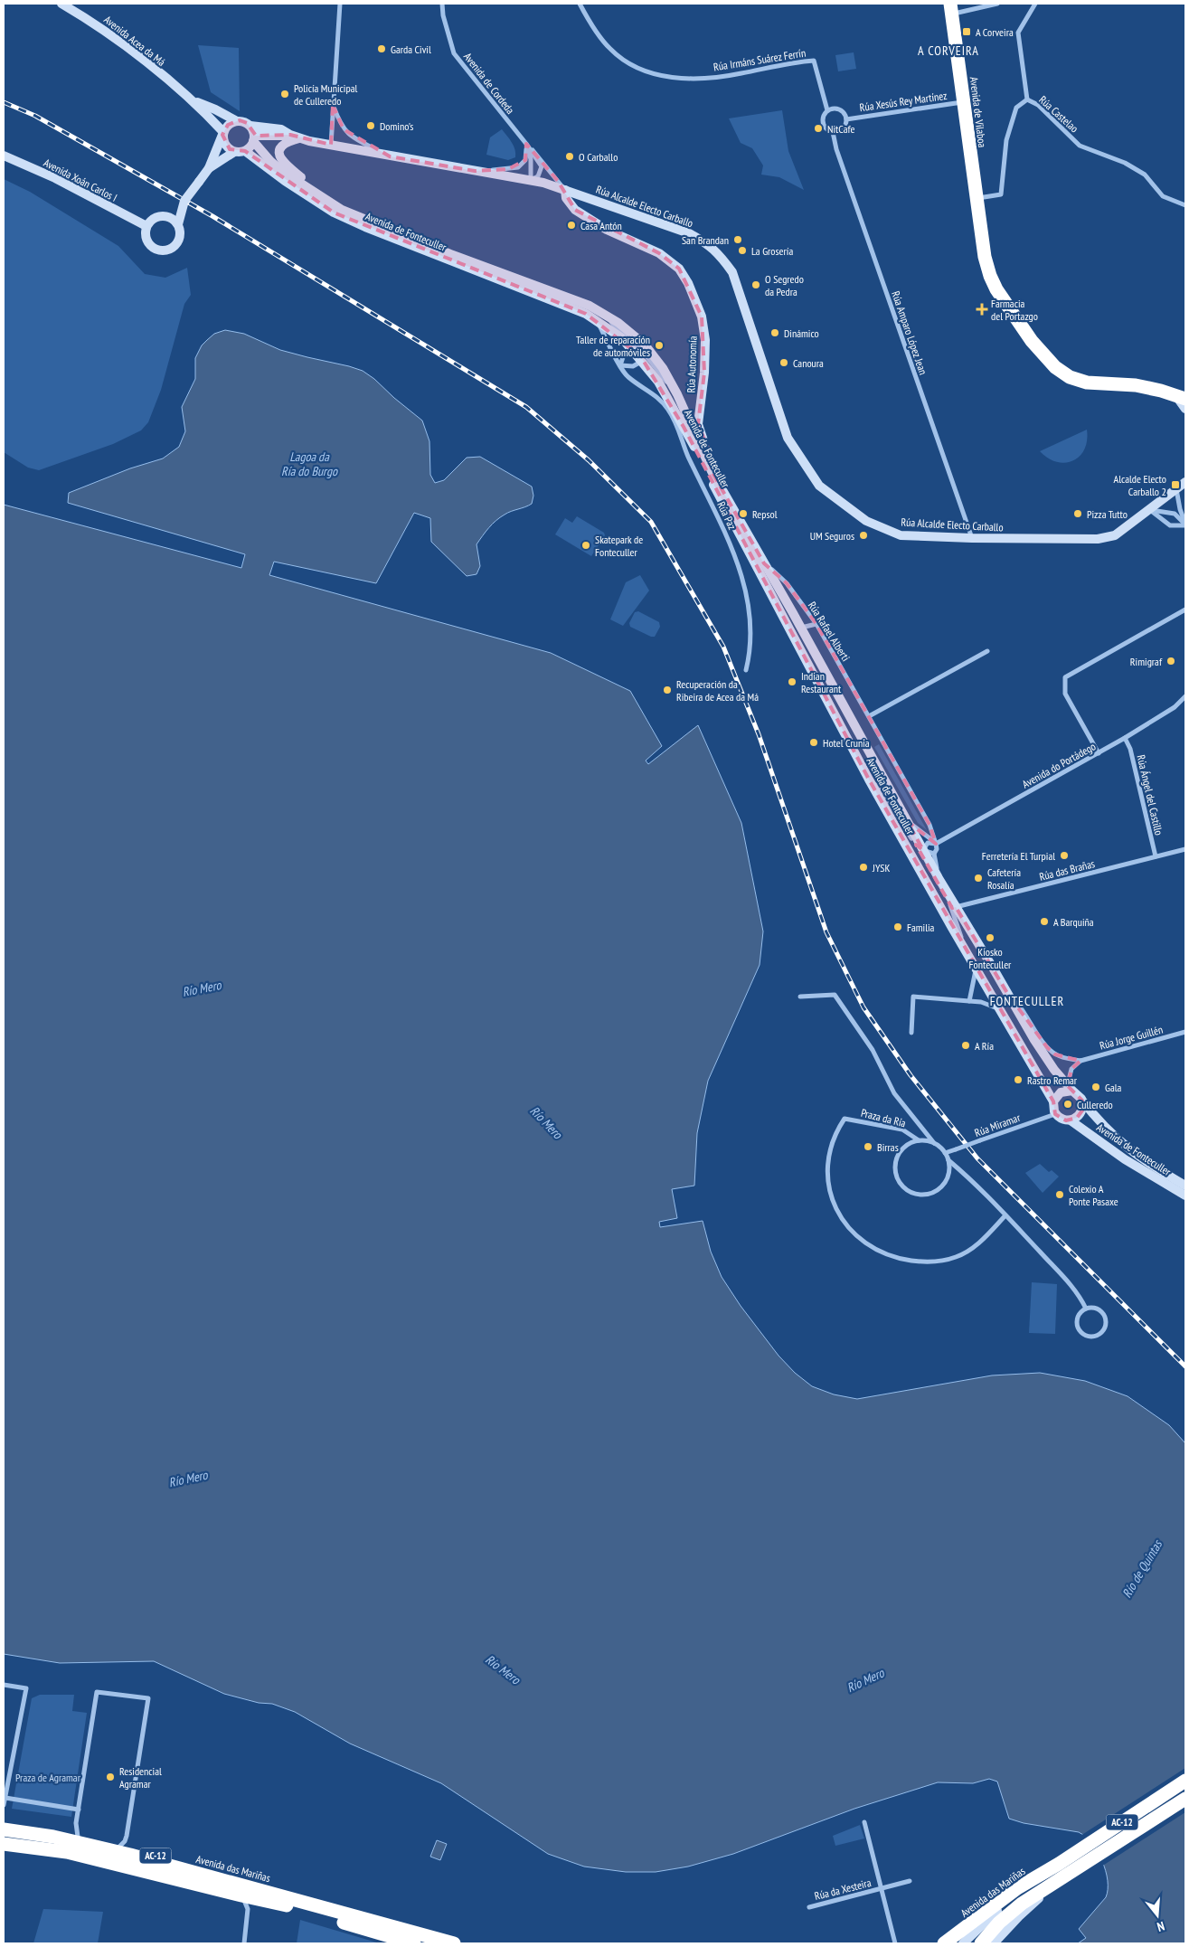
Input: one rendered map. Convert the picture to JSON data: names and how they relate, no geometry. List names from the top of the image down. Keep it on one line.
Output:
{"streets":{"highway":["Avenida de Vilaboa","AC-12","Avenida das Mariñas"],"main road":["Avenida Acea da Má","Avenida Xoán Carlos I","Rúa Alcalde Electo Carballo","Avenida de Fonteculler","Rúa Autonomía"],"street":["Rúa Irmáns Suárez Ferrín","Avenida de Cordeda","Rúa Xesús Rey Martínez","Rúa Castelao","Rúa Amparo López Jean","Rúa Paz","Rúa Rafael Alberti","Avenida do Portádego","Rúa Ángel del Castillo","Rúa das Brañas","Rúa Jorge Guillén","Praza da Ría","Rúa Miramar","Rúa da Xesteira"]},"crossings":[["Avenida Acea da Má","Rúa Alcalde Electo Carballo"],["Avenida Acea da Má","Avenida de Fonteculler"],["Rúa Irmáns Suárez Ferrín","Rúa Xesús Rey Martínez"],["Rúa Irmáns Suárez Ferrín","Rúa Amparo López Jean"],["Avenida de Cordeda","Rúa Alcalde Electo Carballo"],["Avenida de Cordeda","Rúa Autonomía"],["Rúa Xesús Rey Martínez","Avenida de Vilaboa"],["Rúa Xesús Rey Martínez","Rúa Amparo López Jean"],["Avenida de Vilaboa","Rúa Castelao"],["Rúa Alcalde Electo Carballo","Avenida de Fonteculler"],["Rúa Alcalde Electo Carballo","Rúa Amparo López Jean"],["Rúa Alcalde Electo Carballo","Rúa Autonomía"],["Avenida de Fonteculler","Rúa Autonomía"],["Avenida de Fonteculler","Rúa Paz"],["Avenida de Fonteculler","Rúa Rafael Alberti"],["Avenida de Fonteculler","Avenida do Portádego"],["Avenida de Fonteculler","Rúa das Brañas"],["Avenida de Fonteculler","Rúa Jorge Guillén"],["Avenida de Fonteculler","Rúa Miramar"],["Rúa Rafael Alberti","Avenida do Portádego"],["Avenida do Portádego","Rúa Ángel del Castillo"],["Rúa Ángel del Castillo","Rúa das Brañas"],["Praza da Ría","Rúa Miramar"],["AC-12","Avenida das Mariñas"]],"districts":["A CORVEIRA","FONTECULLER"],"water":["Lagoa da Ría do Burgo","Río Mero","Río de Quintas"],"parks":["Praza de Agramar"],"places":{"transit":["A Corveira","Alcalde Electo Carballo 2"],"other":["Garda Civil","Policía Municipal de Culleredo","Domino's","NitCafe","O Carballo","Casa Antón","San Brandan","La Grosería","O Segredo da Pedra","Dinámico","Taller de reparación de automóviles","Canoura","Repsol","Pizza Tutto","UM Seguros","Skatepark de Fonteculler","Rimigraf","Indian Restaurant","Recuperación da Ribeira de Acea da Má","Hotel Crunia","Ferretería El Turpial","JYSK","Cafetería Rosalía","A Barquiña","Familia","Kiosko Fonteculler","A Ría","Rastro Remar","Gala","Culleredo","Birras","Colexio A Ponte Pasaxe","Residencial Agramar"],"health":["Farmacia del Portazgo"]},"north":"bottom"}
